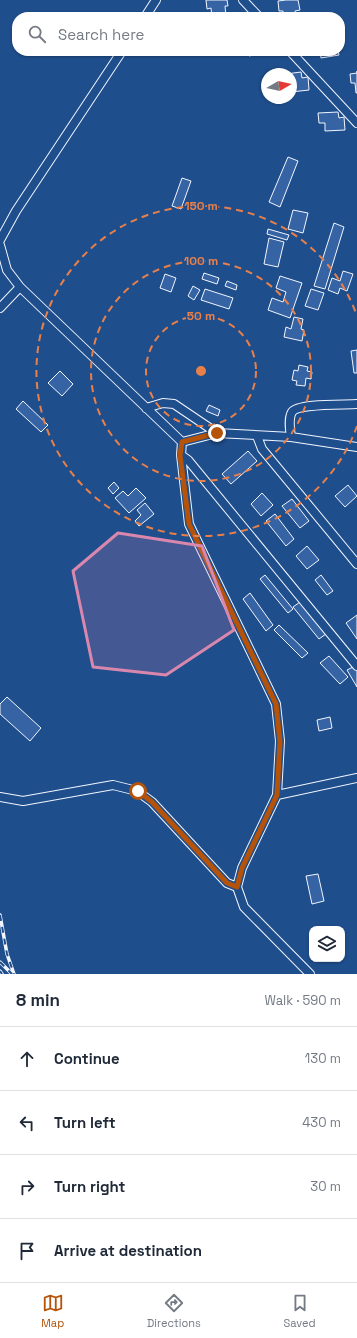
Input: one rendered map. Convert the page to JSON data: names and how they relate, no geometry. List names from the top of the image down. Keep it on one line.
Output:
{"north":"right","page":{"search":"Search here","heading":["8 min","Walk · 590 m"],"list":[["Continue","130 m"],["Turn left","430 m"],["Turn right","30 m"],"Arrive at destination"],"nav":["Map","Directions","Saved"]},"rings":["150 m","100 m","50 m"]}
